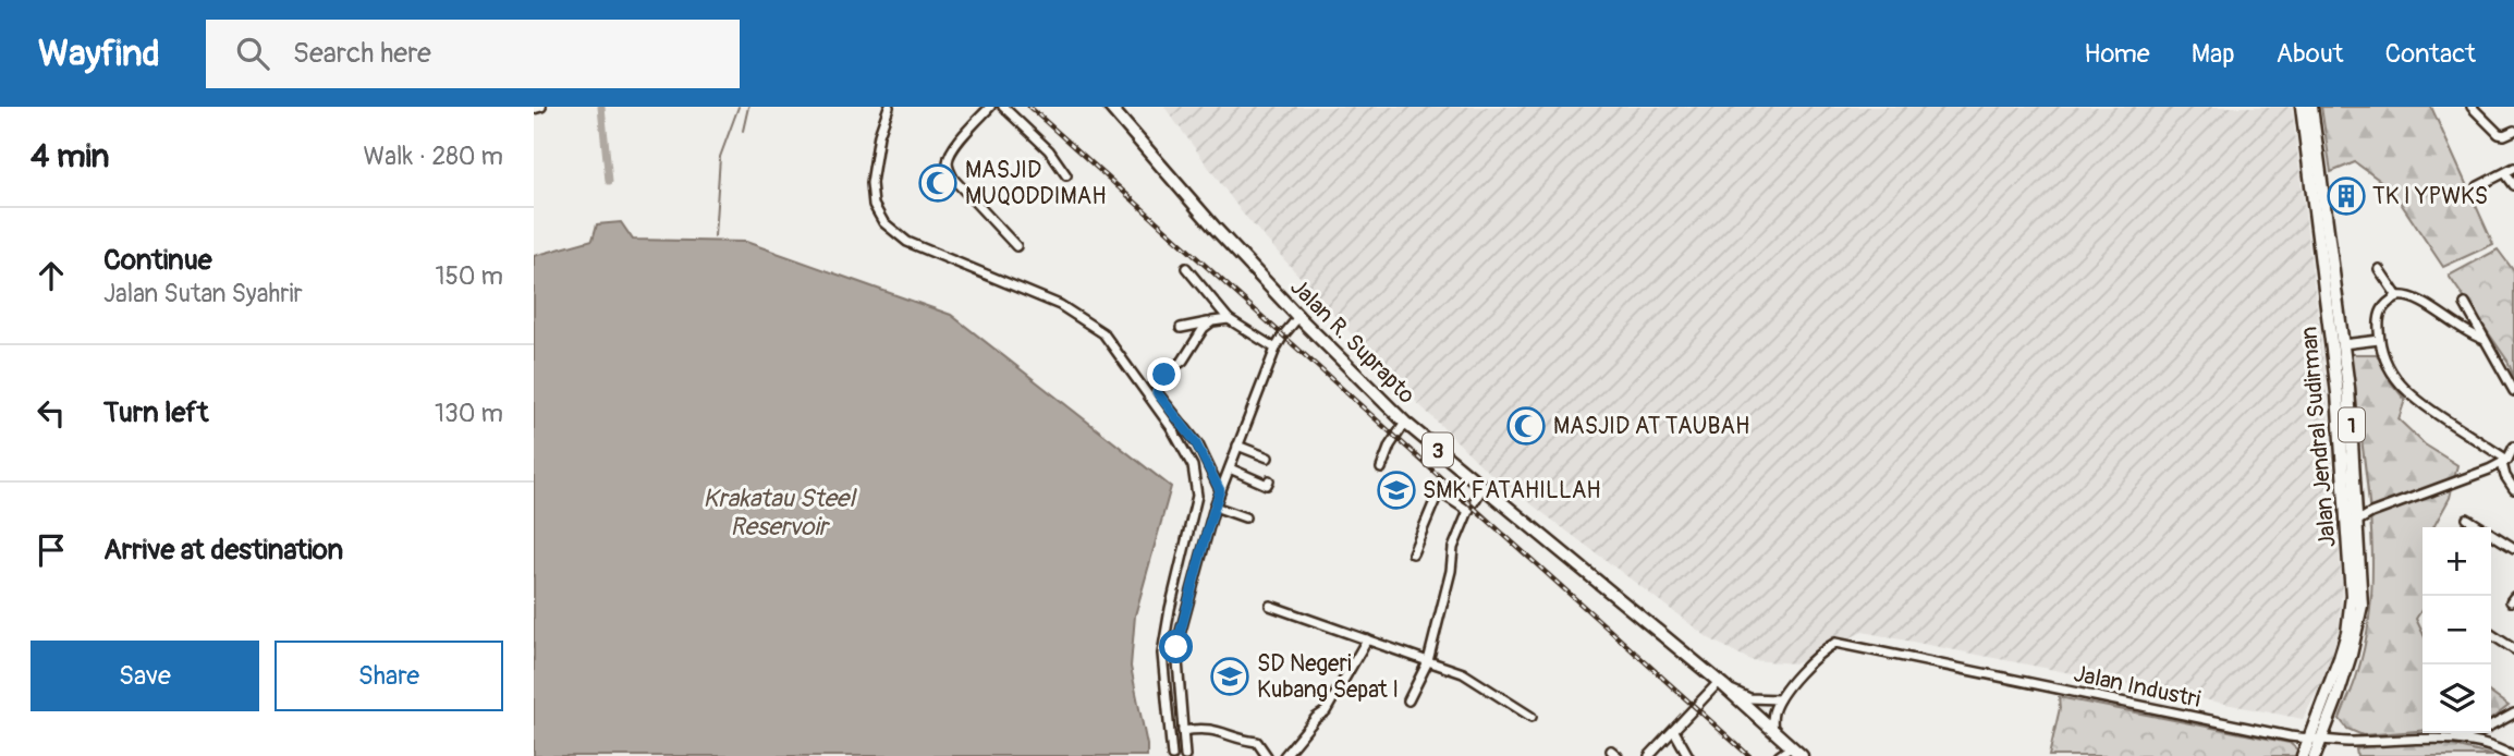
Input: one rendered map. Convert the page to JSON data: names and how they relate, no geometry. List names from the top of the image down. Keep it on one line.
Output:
{"streets":{"highway":["Jalan R. Suprapto","1","Jalan Jendral Sudirman","3"],"street":["Jalan Industri"]},"crossings":[["Jalan Jendral Sudirman","Jalan Industri"]],"water":["Krakatau Steel Reservoir"],"places":{"mosque":["MASJID MUQODDIMAH","MASJID AT TAUBAH"],"building":["TK I YPWKS"],"school or university":["SMK FATAHILLAH","SD Negeri Kubang Sepat I"]},"page":{"header":"Wayfind","search":"Search here","nav":["Home","Map","About","Contact"],"heading":["4 min","Walk · 280 m"],"list":[["Continue","Jalan Sutan Syahrir","150 m"],["Turn left","130 m"],"Arrive at destination"],"map_buttons":["+","−"],"buttons":["Save","Share"]}}
